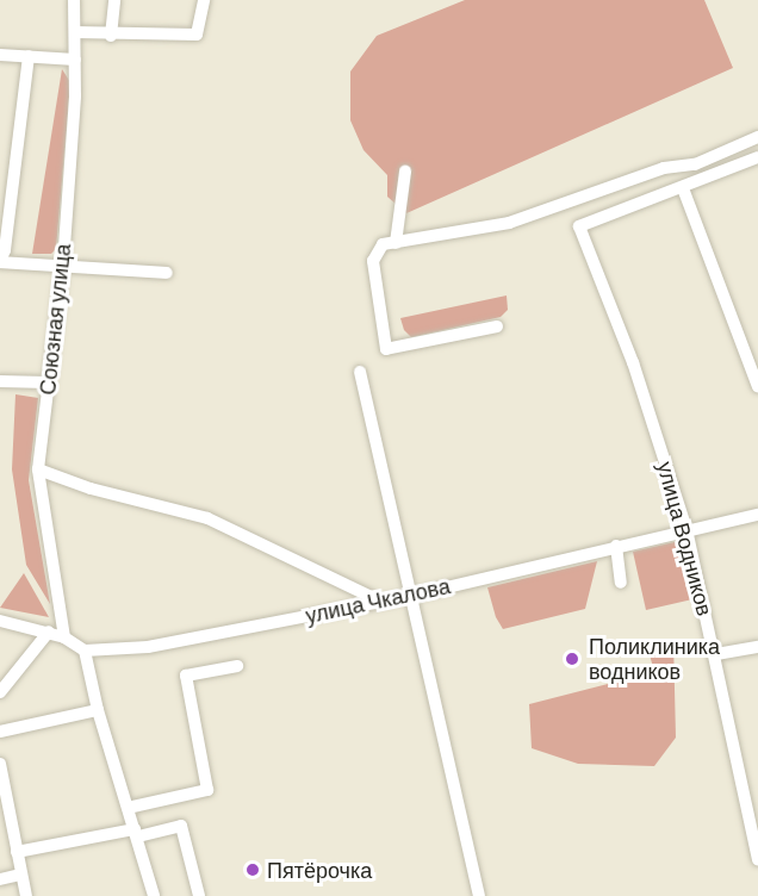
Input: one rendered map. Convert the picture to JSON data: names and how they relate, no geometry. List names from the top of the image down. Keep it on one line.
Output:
{"streets":{"street":["Союзная улица","улица Водников","улица Чкалова"]},"crossings":[["улица Водников","улица Чкалова"]],"places":["Поликлиника водников","Пятёрочка"]}
